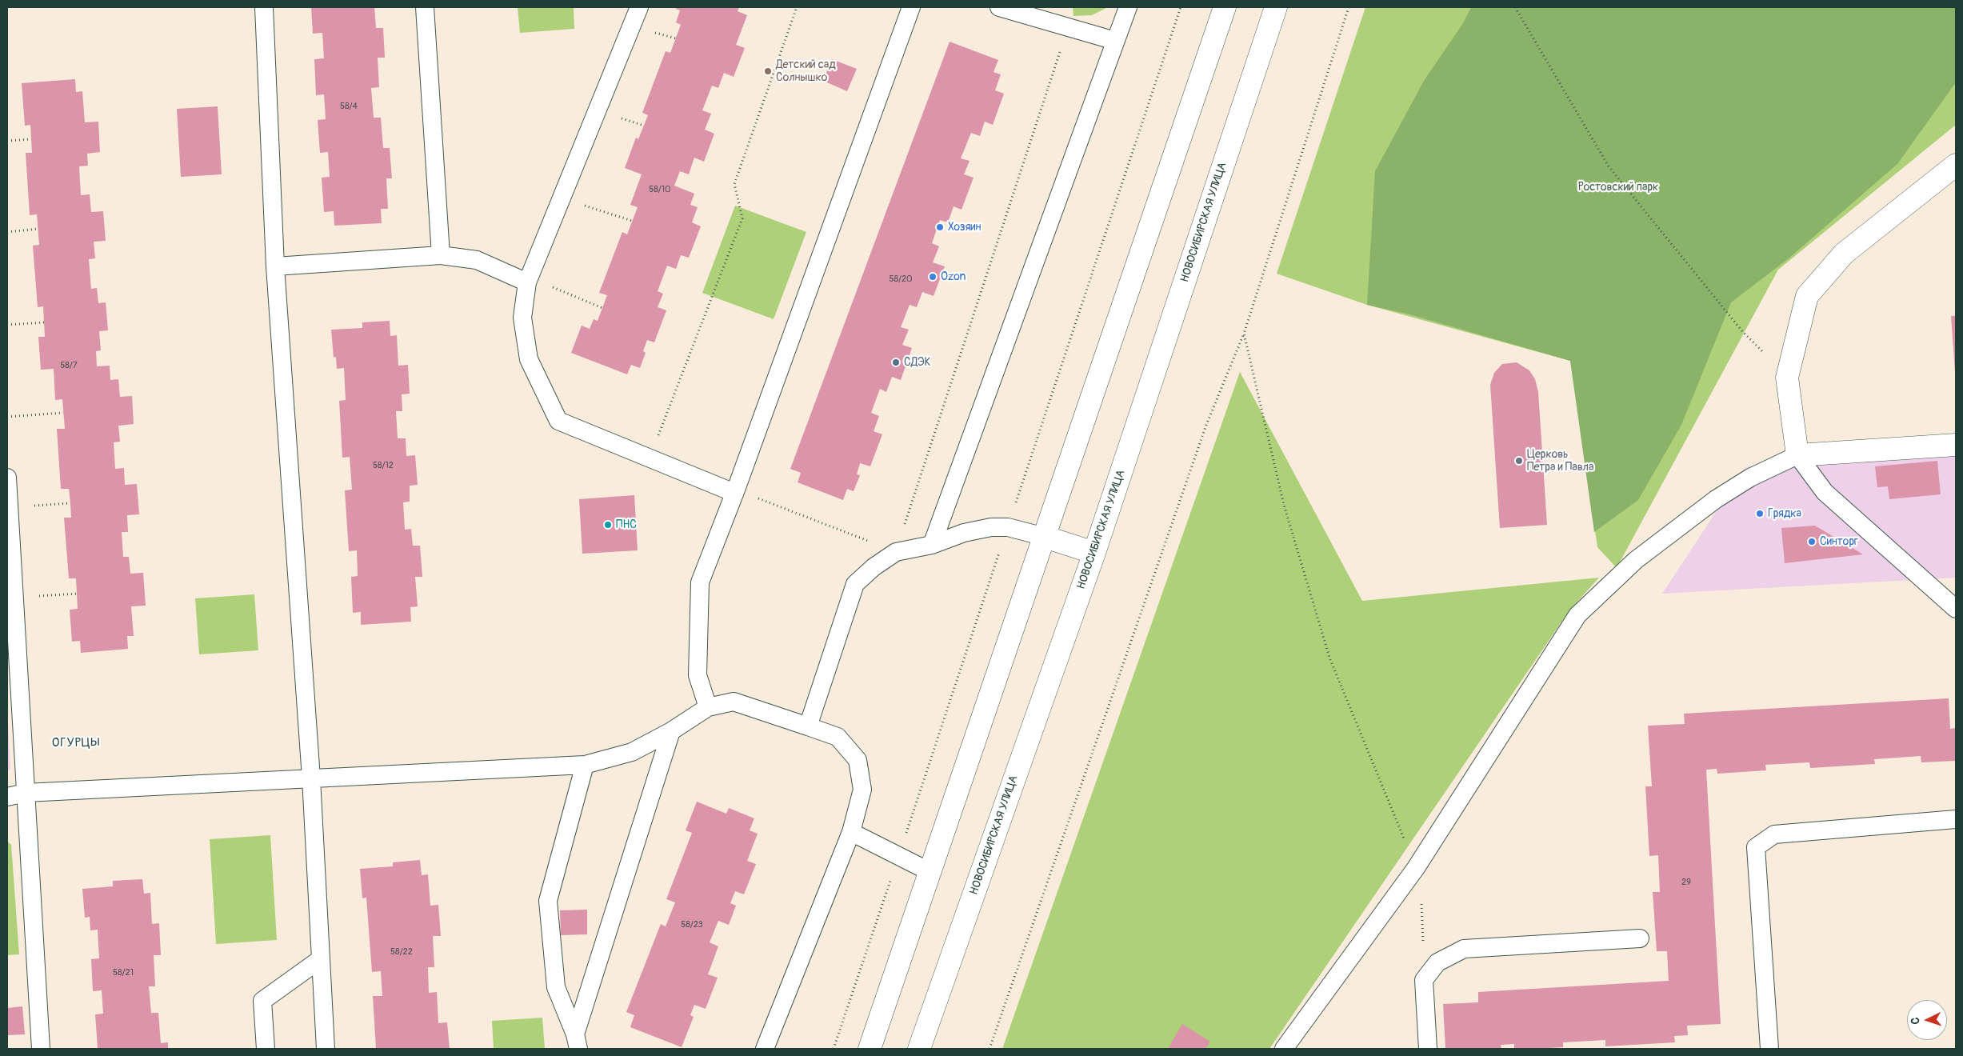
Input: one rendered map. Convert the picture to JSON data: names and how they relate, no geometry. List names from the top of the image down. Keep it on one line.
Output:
{"streets":{"main road":["НОВОСИБИРСКАЯ УЛИЦА"]},"districts":["ОГУРЦЫ"],"parks":["Ростовский парк"],"places":["Детский сад Солнышко","Хозяин","Ozon","СДЭК","Церковь Петра и Павла","Грядка","ПНС","Синторг"],"house_numbers":["58/4","58/10","58/20","58/7","58/12","29","58/23","58/22","58/21"],"north":"left"}
